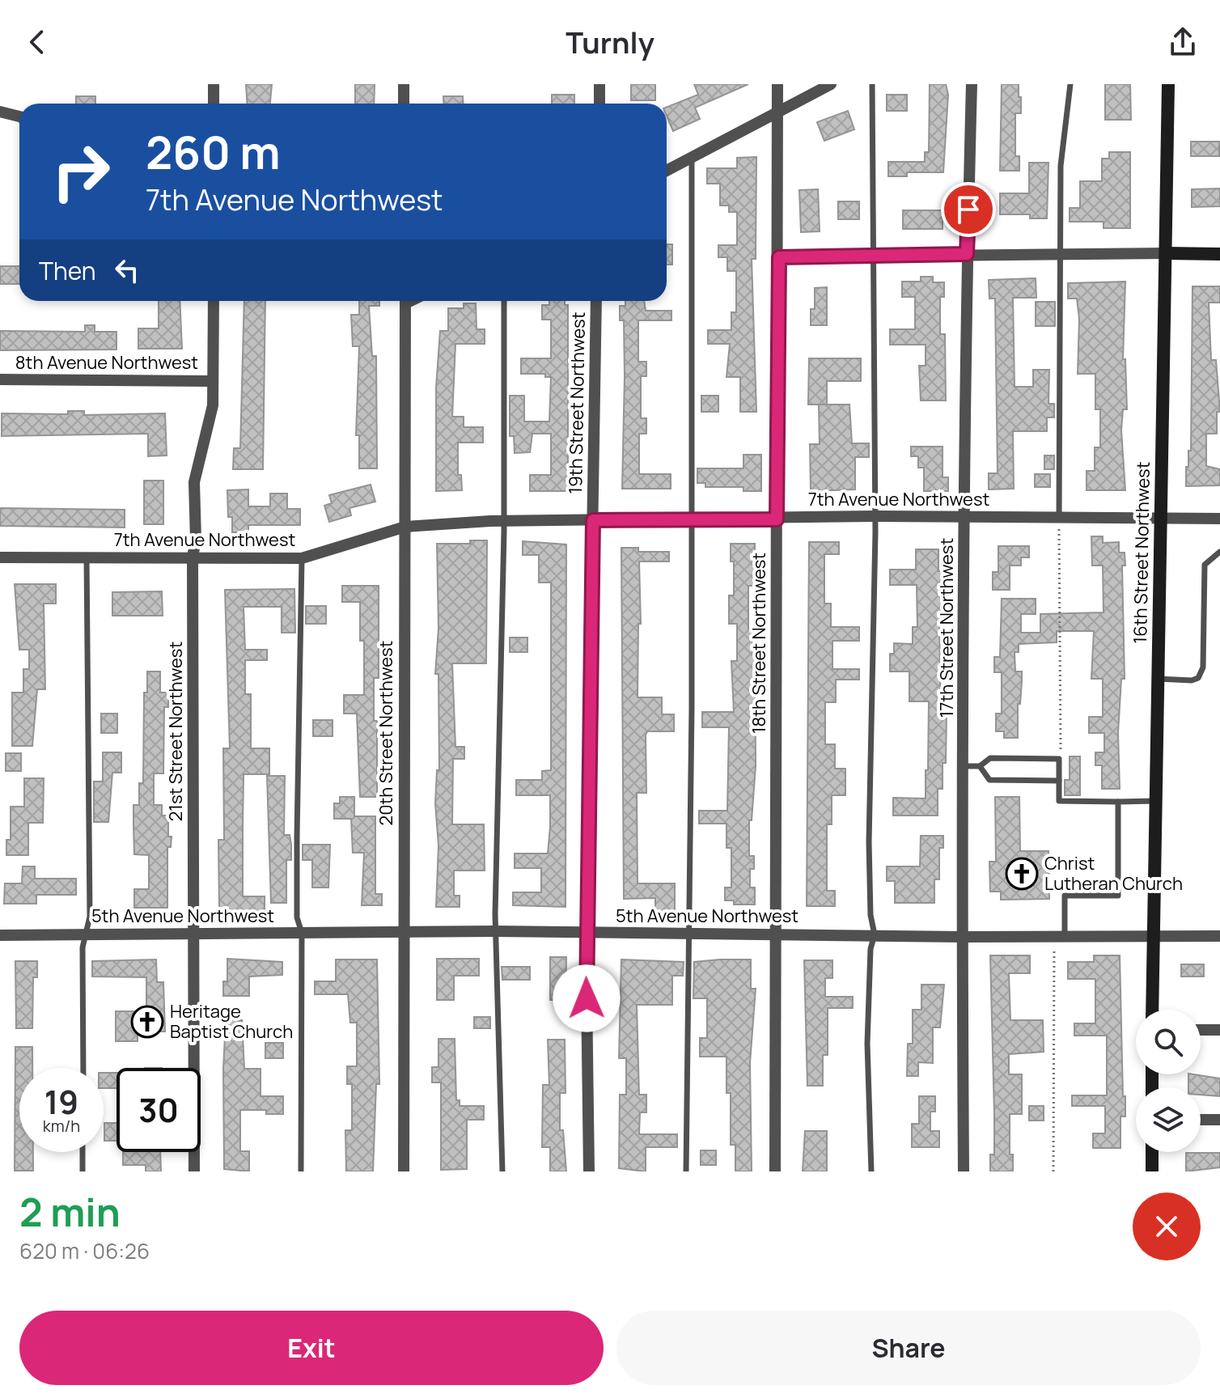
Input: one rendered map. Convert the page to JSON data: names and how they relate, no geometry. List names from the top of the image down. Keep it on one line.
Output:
{"streets":{"street":["8th Avenue Northwest","19th Street Northwest","7th Avenue Northwest","16th Street Northwest","17th Street Northwest","18th Street Northwest","21st Street Northwest","20th Street Northwest","5th Avenue Northwest"]},"crossings":[["8th Avenue Northwest","21st Street Northwest"],["19th Street Northwest","7th Avenue Northwest"],["19th Street Northwest","5th Avenue Northwest"],["7th Avenue Northwest","16th Street Northwest"],["7th Avenue Northwest","17th Street Northwest"],["7th Avenue Northwest","18th Street Northwest"],["7th Avenue Northwest","21st Street Northwest"],["7th Avenue Northwest","20th Street Northwest"],["16th Street Northwest","5th Avenue Northwest"],["17th Street Northwest","5th Avenue Northwest"],["18th Street Northwest","5th Avenue Northwest"],["21st Street Northwest","5th Avenue Northwest"],["20th Street Northwest","5th Avenue Northwest"]],"places":{"church":["Christ Lutheran Church","Heritage Baptist Church"]},"page":{"header":"Turnly","turn":["260 m","7th Avenue Northwest"],"then":"Then","speed":"19 km/h","limit":"30","heading":["2 min","620 m · 06:26"],"buttons":["Exit","Share"]}}
